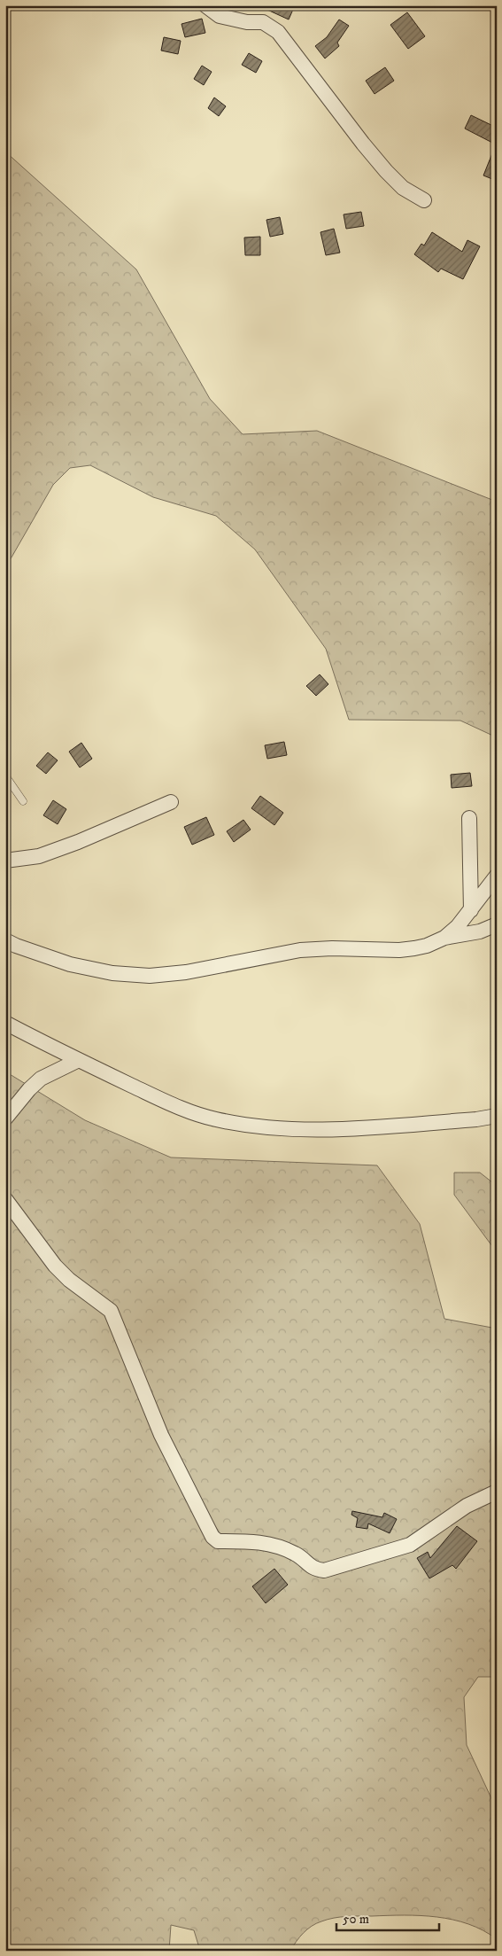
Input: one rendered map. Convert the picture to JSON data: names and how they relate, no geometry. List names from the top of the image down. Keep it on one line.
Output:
{"scale_bar":"50 m"}
